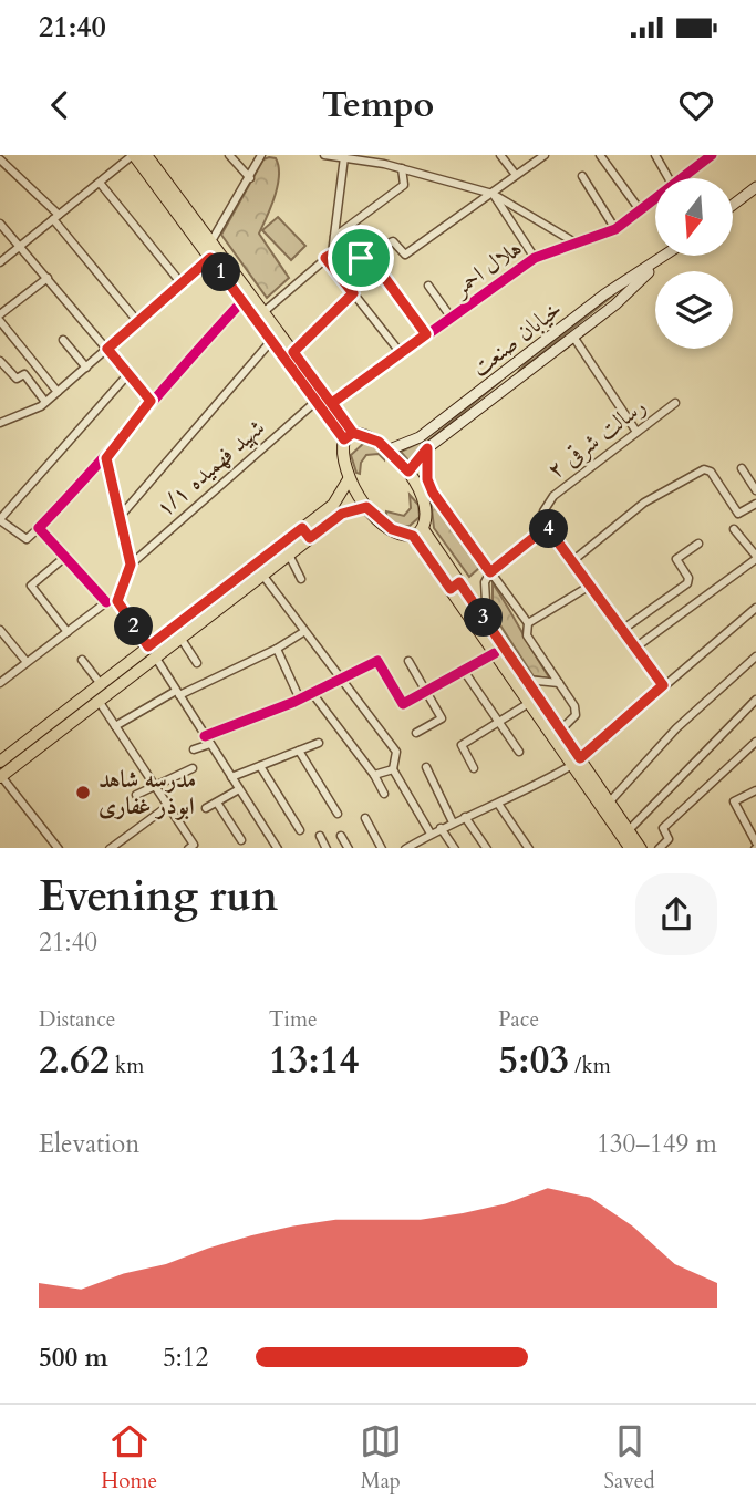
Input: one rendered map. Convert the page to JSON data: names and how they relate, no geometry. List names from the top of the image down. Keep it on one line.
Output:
{"streets":{"main road":["خیابان صنعت"],"street":["هلال احمر","رسالت شرقی ۲","شهید فهمیده ۱/۱"]},"places":["مدرسه شاهد ابوذر غفاری"],"north":"bottom","page":{"status":"21:40","header":"Tempo","pins":["1","4","3","2"],"heading":["Evening run","21:40"],"stats":[["Distance","2.62 km"],["Time","13:14"],["Pace","5:03 /km"]],"chart":["Elevation","130–149 m"],"list":[{"name":"500 m","note":"5:12"}],"tabs":["Home","Map","Saved"]}}
